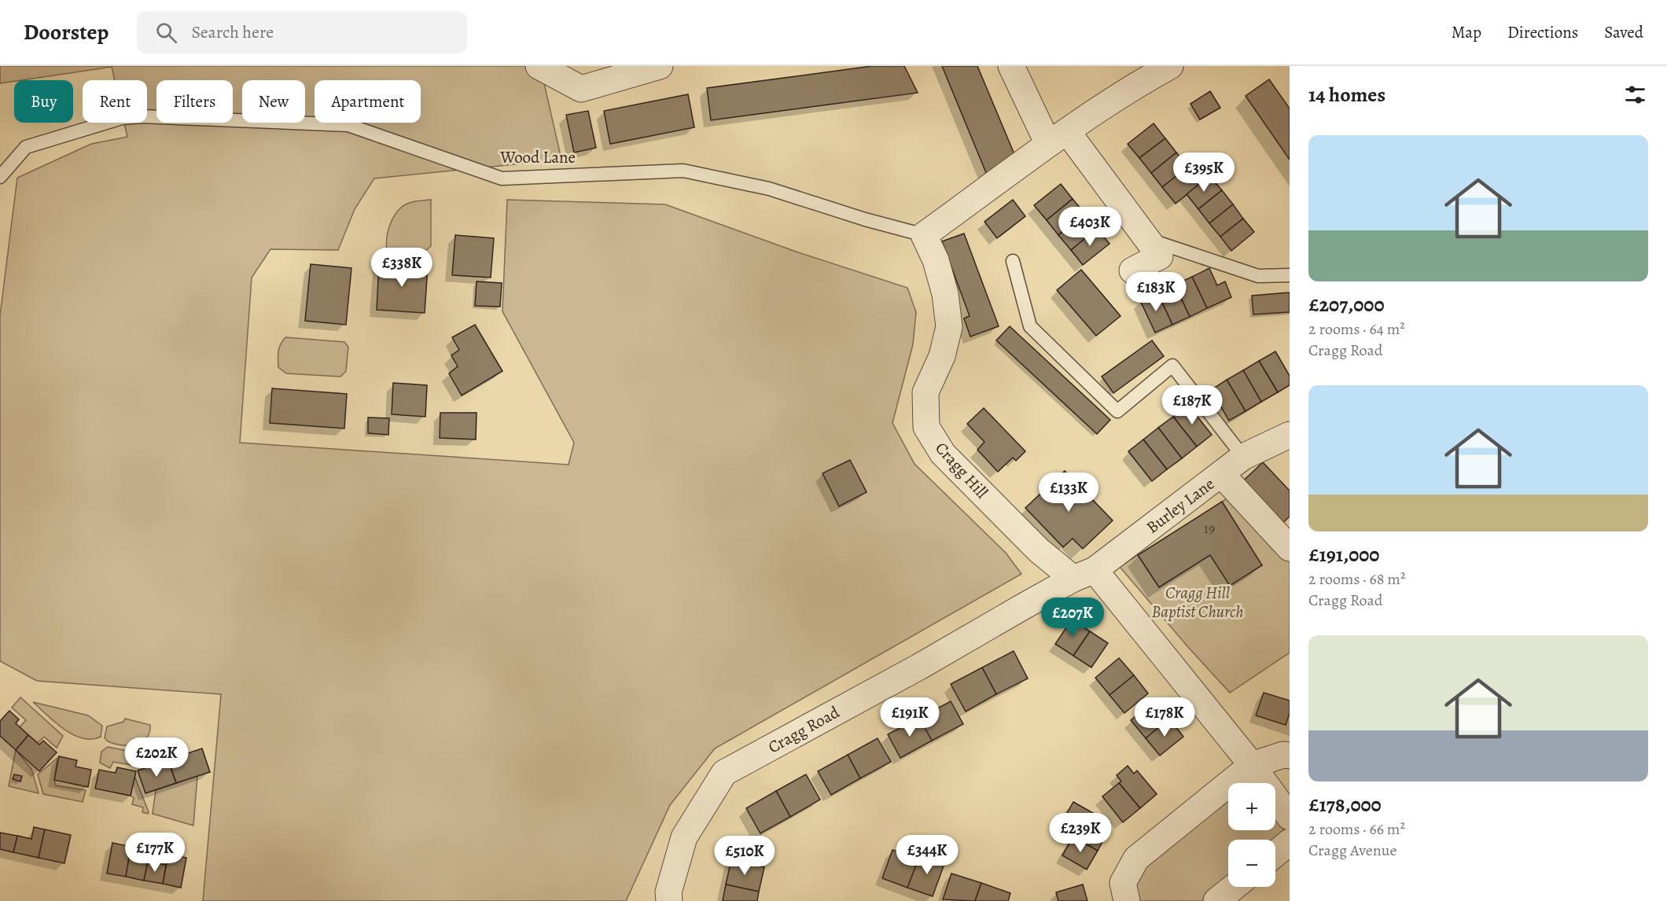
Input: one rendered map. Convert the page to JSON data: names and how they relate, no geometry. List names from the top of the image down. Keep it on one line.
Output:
{"streets":{"street":["Cragg Hill","Burley Lane","Cragg Road"],"lane":["Wood Lane"]},"crossings":[["Wood Lane","Cragg Hill"],["Cragg Hill","Burley Lane"],["Cragg Hill","Cragg Road"],["Burley Lane","Cragg Road"]],"parks":["Cragg Hill Baptist Church"],"house_numbers":["19"],"page":{"header":"Doorstep","search":"Search here","nav":["Map","Directions","Saved"],"heading":"14 homes","chip":["Buy","Rent","Filters","New","Apartment"],"list":[{"name":"£207,000","note":"2 rooms · 64 m² · Cragg Road"},{"name":"£191,000","note":"2 rooms · 68 m² · Cragg Road"},{"name":"£178,000","note":"2 rooms · 66 m² · Cragg Avenue"}],"price":["£395K","£403K","£338K","£183K","£187K","£133K","£207K","£191K","£178K","£202K","£239K","£177K","£344K","£510K"],"map_buttons":["+","−"]}}
